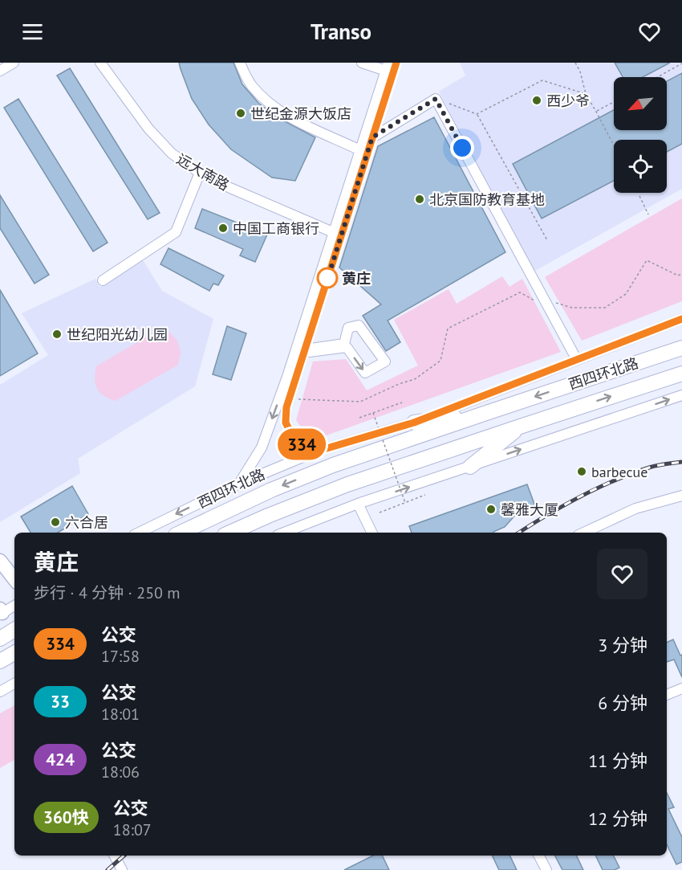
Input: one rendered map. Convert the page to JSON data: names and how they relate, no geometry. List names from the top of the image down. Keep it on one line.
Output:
{"streets":{"highway":["西四环北路"],"street":["远大南路"]},"places":["西少爷","世纪金源大饭店","北京国防教育基地","中国工商银行","黄庄","世纪阳光幼儿园","barbecue","馨雅大厦","六合居"],"lines":["bus line 334"],"north":"bottom left","page":{"header":"Transo","on_map":"334","heading":["黄庄","步行 · 4 分钟 · 250 m"],"list":[{"mark":"334","name":"公交","note":"17:58","value":"3 分钟"},{"mark":"33","name":"公交","note":"18:01","value":"6 分钟"},{"mark":"424","name":"公交","note":"18:06","value":"11 分钟"},{"mark":"360快","name":"公交","note":"18:07","value":"12 分钟"}]}}
